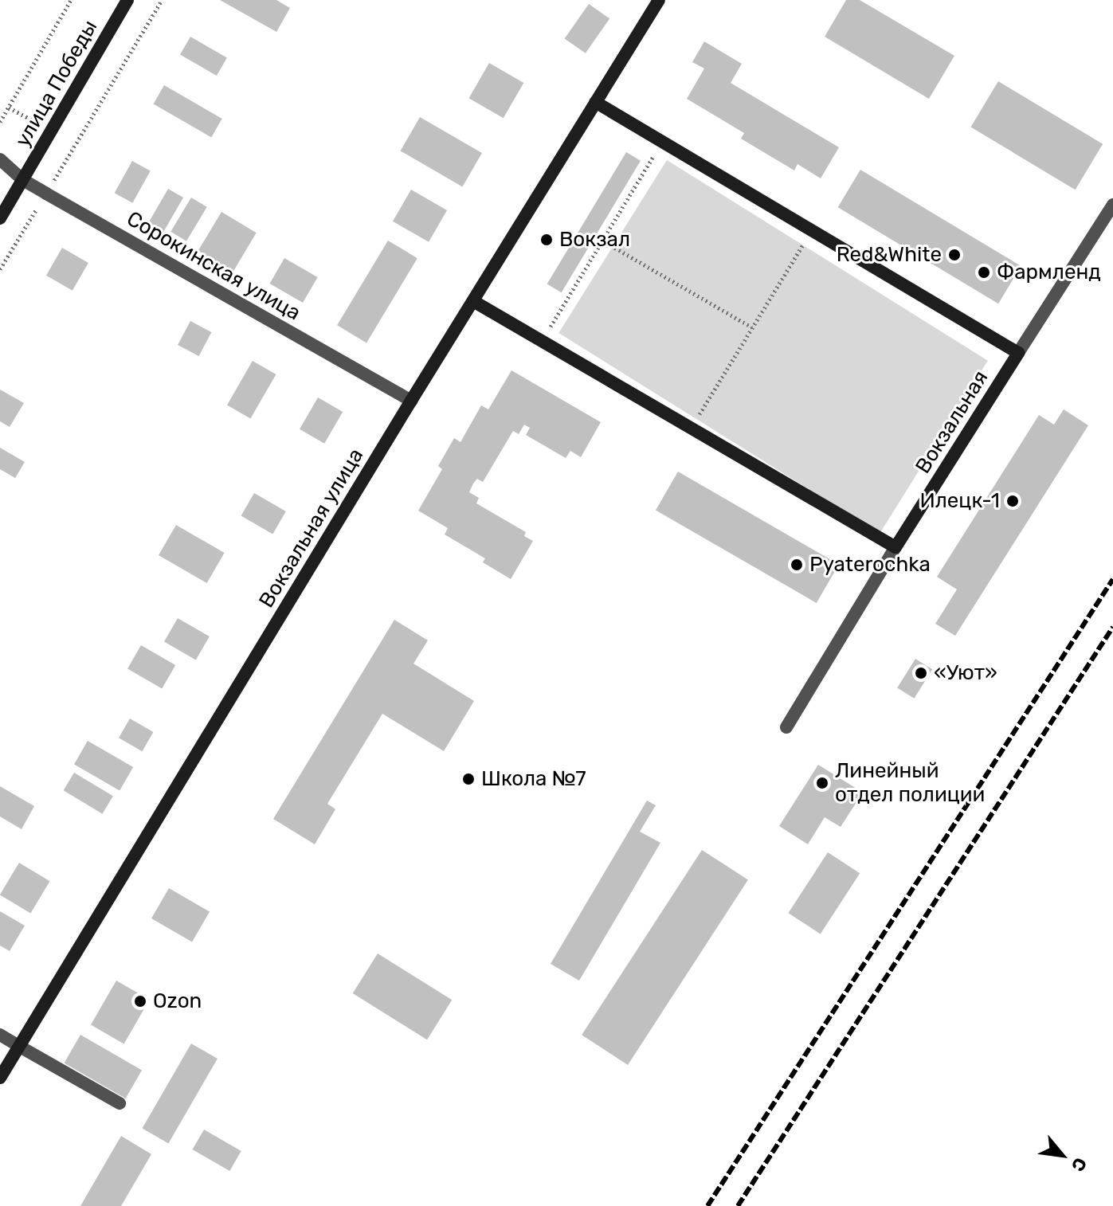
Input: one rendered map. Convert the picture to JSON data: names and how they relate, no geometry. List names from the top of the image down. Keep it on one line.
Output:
{"streets":{"street":["улица Победы","Сорокинская улица","Вокзальная","Вокзальная улица"]},"crossings":[["улица Победы","Сорокинская улица"],["Сорокинская улица","Вокзальная улица"]],"places":["Вокзал","Red&White","Фармленд","Илецк-1","Pyaterochka","«Уют»","Школа №7","Линейный отдел полиции","Ozon"],"north":"bottom right"}
